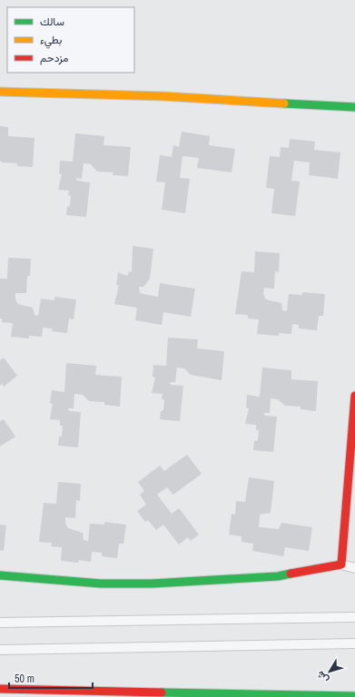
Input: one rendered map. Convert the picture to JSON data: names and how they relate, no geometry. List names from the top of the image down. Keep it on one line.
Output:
{"legend":["سالك","بطيء","مزدحم"],"scale_bar":"50 m","north":"bottom left"}
